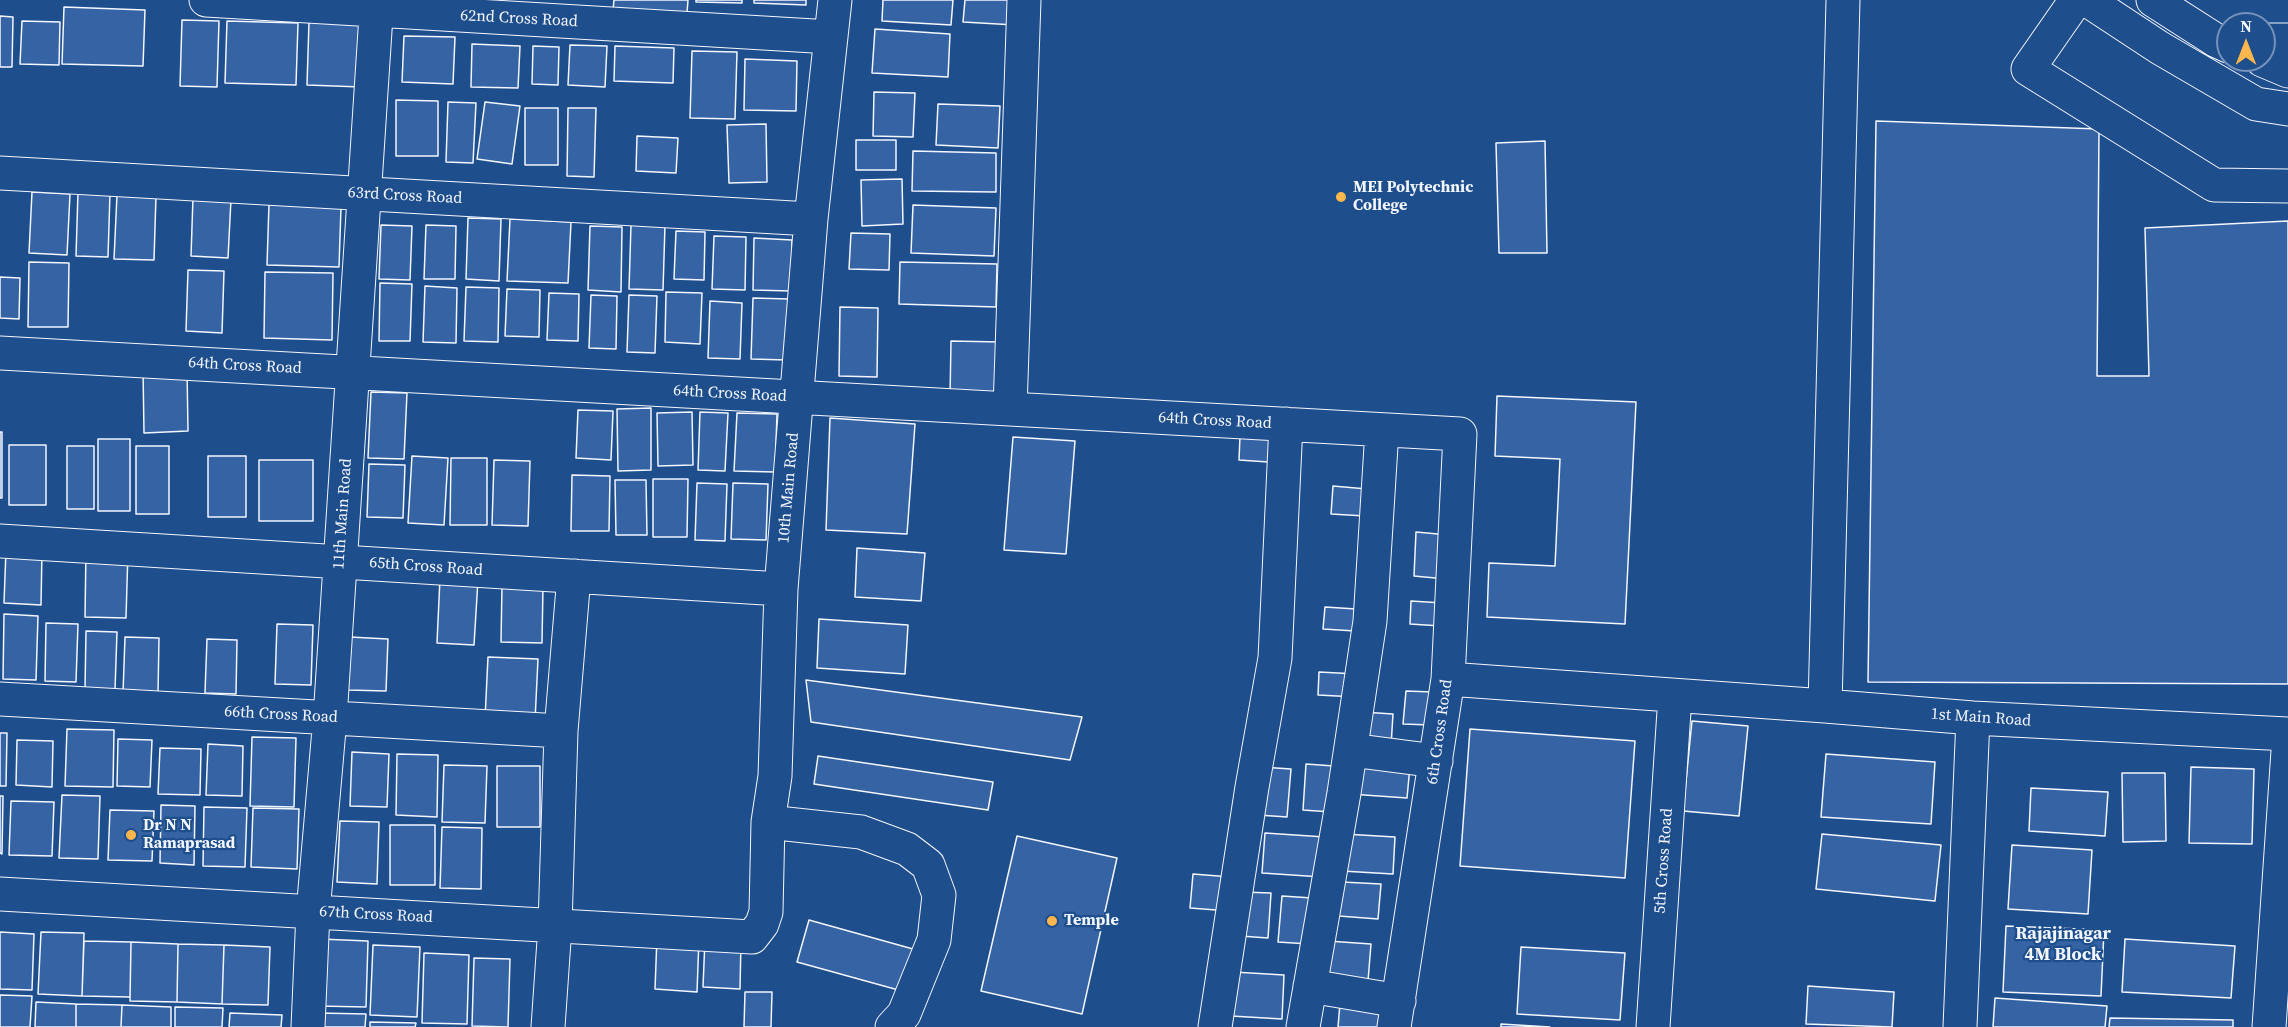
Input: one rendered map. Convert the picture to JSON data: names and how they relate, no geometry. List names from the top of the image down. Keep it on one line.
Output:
{"streets":{"street":["62nd Cross Road","63rd Cross Road","64th Cross Road","10th Main Road","11th Main Road","65th Cross Road","66th Cross Road","1st Main Road","6th Cross Road","5th Cross Road","67th Cross Road"]},"crossings":[["62nd Cross Road","10th Main Road"],["62nd Cross Road","11th Main Road"],["63rd Cross Road","10th Main Road"],["63rd Cross Road","11th Main Road"],["64th Cross Road","10th Main Road"],["64th Cross Road","11th Main Road"],["64th Cross Road","6th Cross Road"],["10th Main Road","65th Cross Road"],["10th Main Road","67th Cross Road"],["11th Main Road","65th Cross Road"],["11th Main Road","66th Cross Road"],["11th Main Road","67th Cross Road"],["1st Main Road","6th Cross Road"],["1st Main Road","5th Cross Road"]],"districts":["Rajajinagar 4M Block"],"places":["MEI Polytechnic College","Dr N N Ramaprasad","Temple"],"north":"top"}
